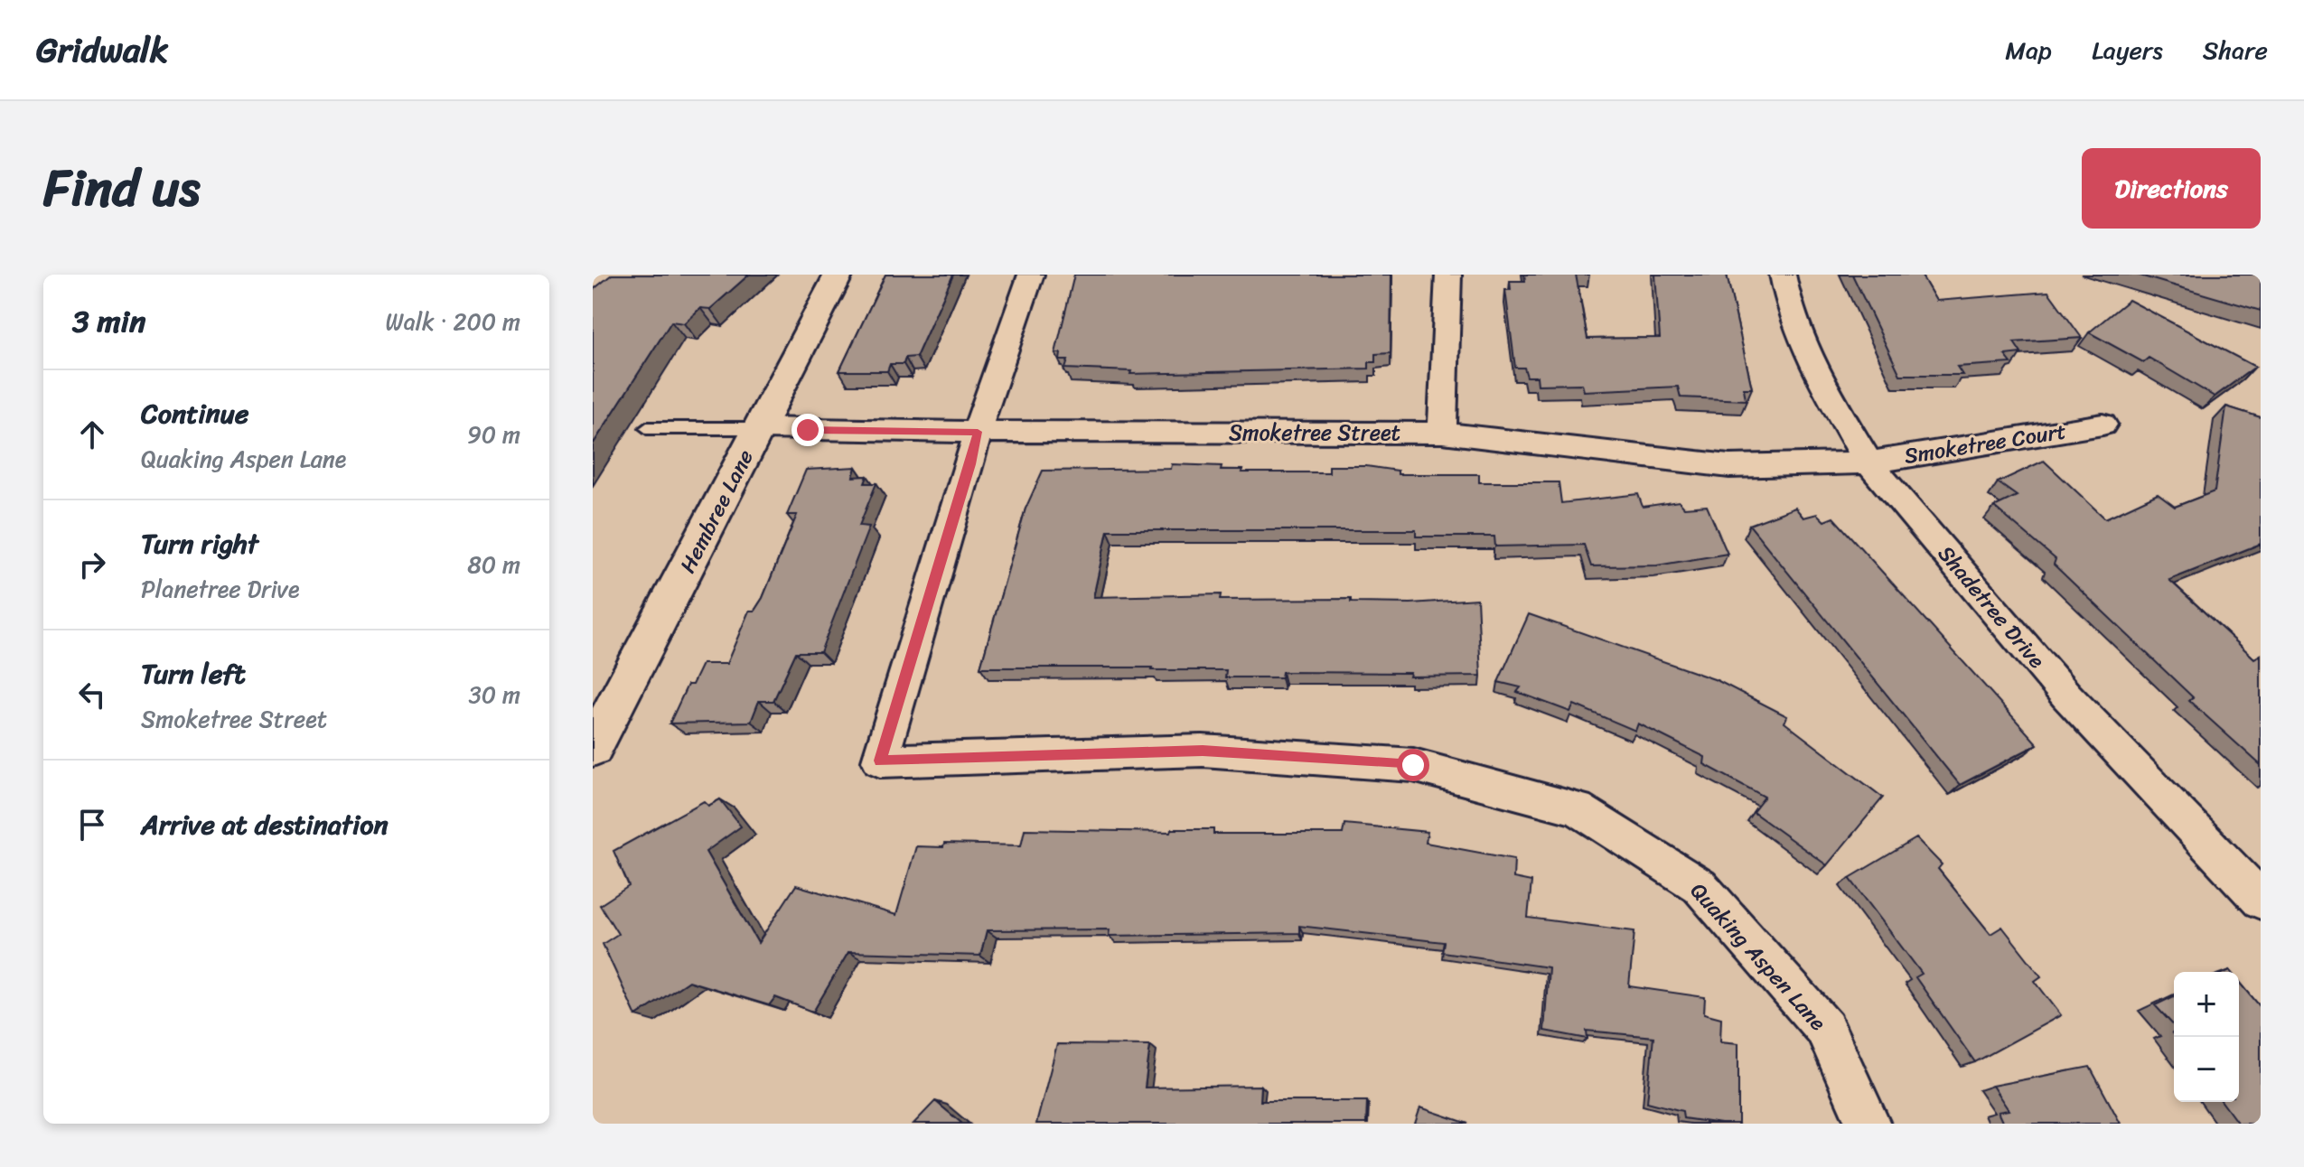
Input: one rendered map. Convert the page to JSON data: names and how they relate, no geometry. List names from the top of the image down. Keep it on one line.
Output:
{"streets":{"street":["Smoketree Street","Smoketree Court","Hembree Lane","Shadetree Drive","Quaking Aspen Lane"]},"crossings":[["Smoketree Street","Smoketree Court"],["Smoketree Street","Hembree Lane"],["Smoketree Street","Shadetree Drive"],["Smoketree Street","Quaking Aspen Lane"],["Smoketree Court","Shadetree Drive"]],"page":{"header":"Gridwalk","nav":["Map","Layers","Share"],"title":"Find us","buttons":"Directions","heading":["3 min","Walk · 200 m"],"list":[["Continue","Quaking Aspen Lane","90 m"],["Turn right","Planetree Drive","80 m"],["Turn left","Smoketree Street","30 m"],"Arrive at destination"],"map_buttons":["+","−"]}}
